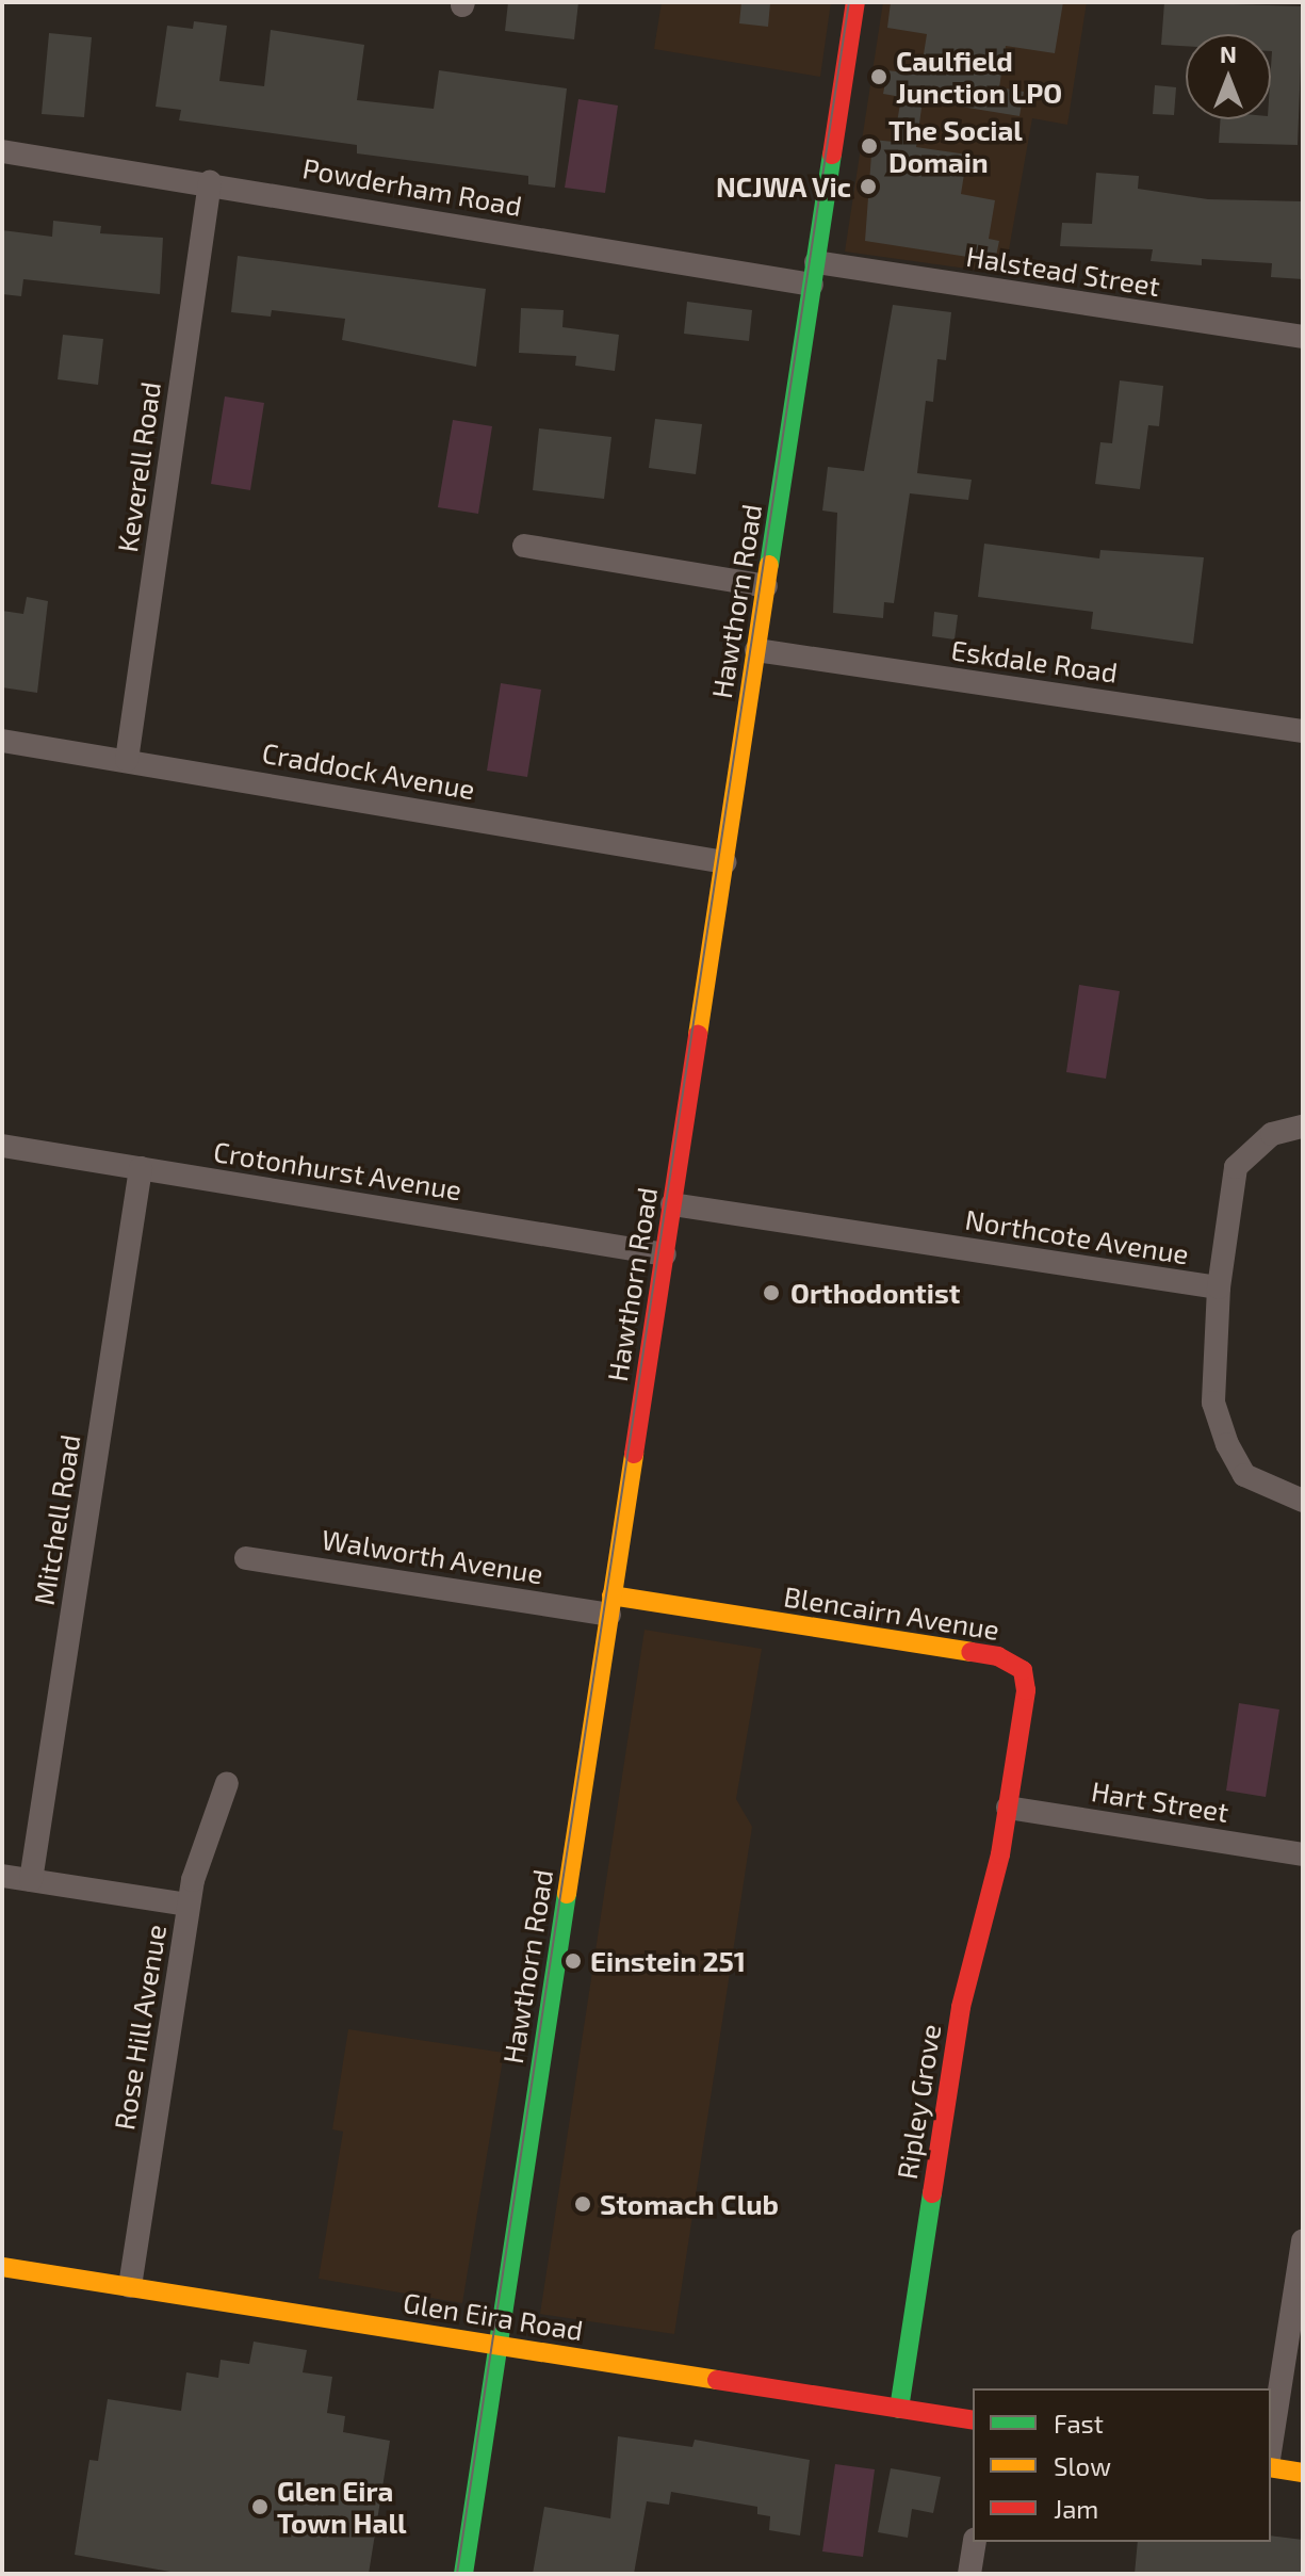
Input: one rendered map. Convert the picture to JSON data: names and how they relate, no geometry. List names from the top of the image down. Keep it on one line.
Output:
{"streets":{"main road":["Hawthorn Road","Blencairn Avenue","Ripley Grove","Glen Eira Road"],"street":["Powderham Road","Halstead Street","Keverell Road","Eskdale Road","Craddock Avenue","Crotonhurst Avenue","Northcote Avenue","Mitchell Road","Walworth Avenue","Hart Street","Rose Hill Avenue"]},"crossings":[["Powderham Road","Halstead Street"],["Powderham Road","Keverell Road"],["Powderham Road","Hawthorn Road"],["Halstead Street","Hawthorn Road"],["Keverell Road","Craddock Avenue"],["Hawthorn Road","Eskdale Road"],["Hawthorn Road","Craddock Avenue"],["Hawthorn Road","Crotonhurst Avenue"],["Hawthorn Road","Northcote Avenue"],["Hawthorn Road","Walworth Avenue"],["Hawthorn Road","Blencairn Avenue"],["Hawthorn Road","Glen Eira Road"],["Crotonhurst Avenue","Mitchell Road"],["Walworth Avenue","Blencairn Avenue"],["Blencairn Avenue","Hart Street"],["Blencairn Avenue","Ripley Grove"],["Hart Street","Ripley Grove"],["Rose Hill Avenue","Glen Eira Road"],["Ripley Grove","Glen Eira Road"]],"places":["Caulfield Junction LPO","The Social Domain","NCJWA Vic","Orthodontist","Einstein 251","Stomach Club","Glen Eira Town Hall"],"legend":["Fast","Slow","Jam"],"north":"top"}
